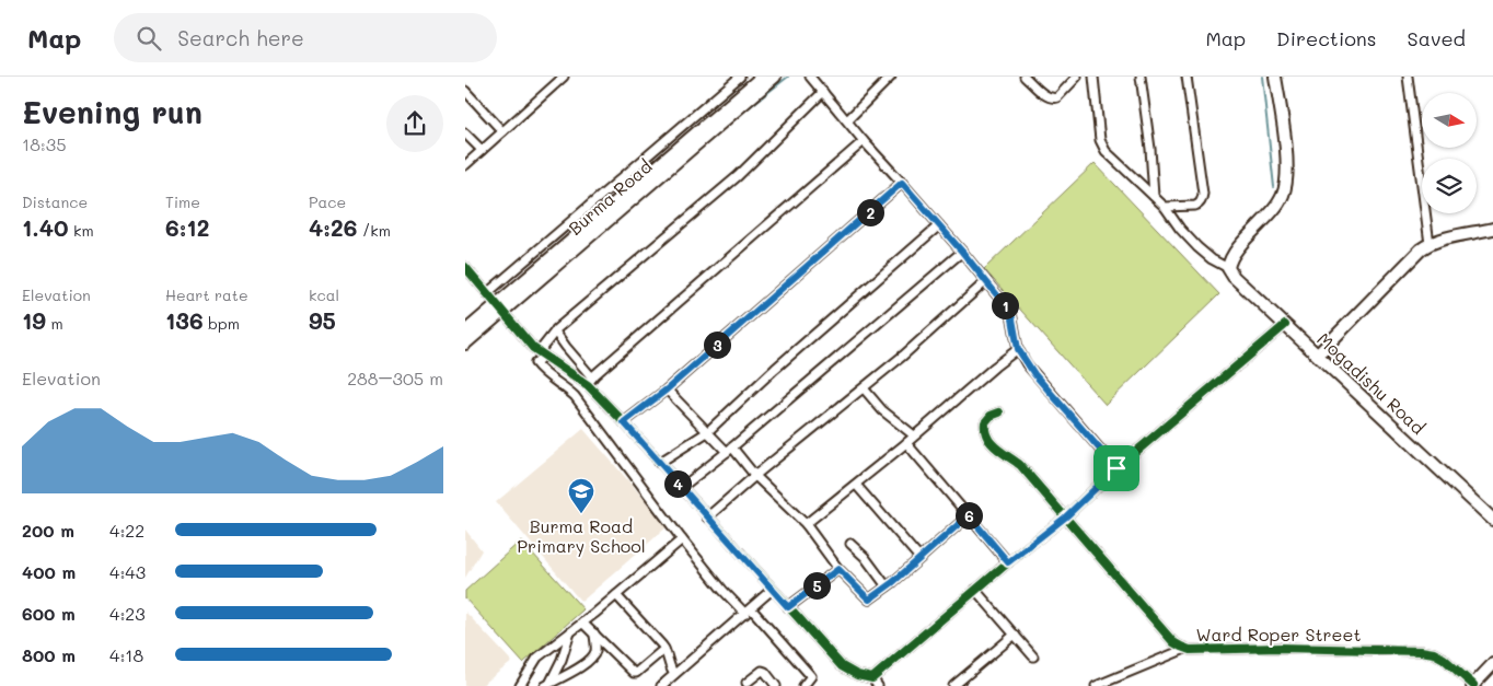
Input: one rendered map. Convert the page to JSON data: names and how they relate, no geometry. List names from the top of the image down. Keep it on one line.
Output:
{"streets":{"main road":["Burma Road","Mogadishu Road"],"street":["Ward Roper Street"]},"places":{"school or university":["Burma Road Primary School"]},"north":"right","page":{"header":"Map","search":"Search here","nav":["Map","Directions","Saved"],"heading":["Evening run","18:35"],"stats":[["Distance","1.40 km"],["Time","6:12"],["Pace","4:26 /km"],["Elevation","19 m"],["Heart rate","136 bpm"],["kcal","95"]],"pins":["2","1","3","4","6","5"],"chart":["Elevation","288–305 m"],"list":[{"name":"200 m","note":"4:22"},{"name":"400 m","note":"4:43"},{"name":"600 m","note":"4:23"},{"name":"800 m","note":"4:18"}]}}
